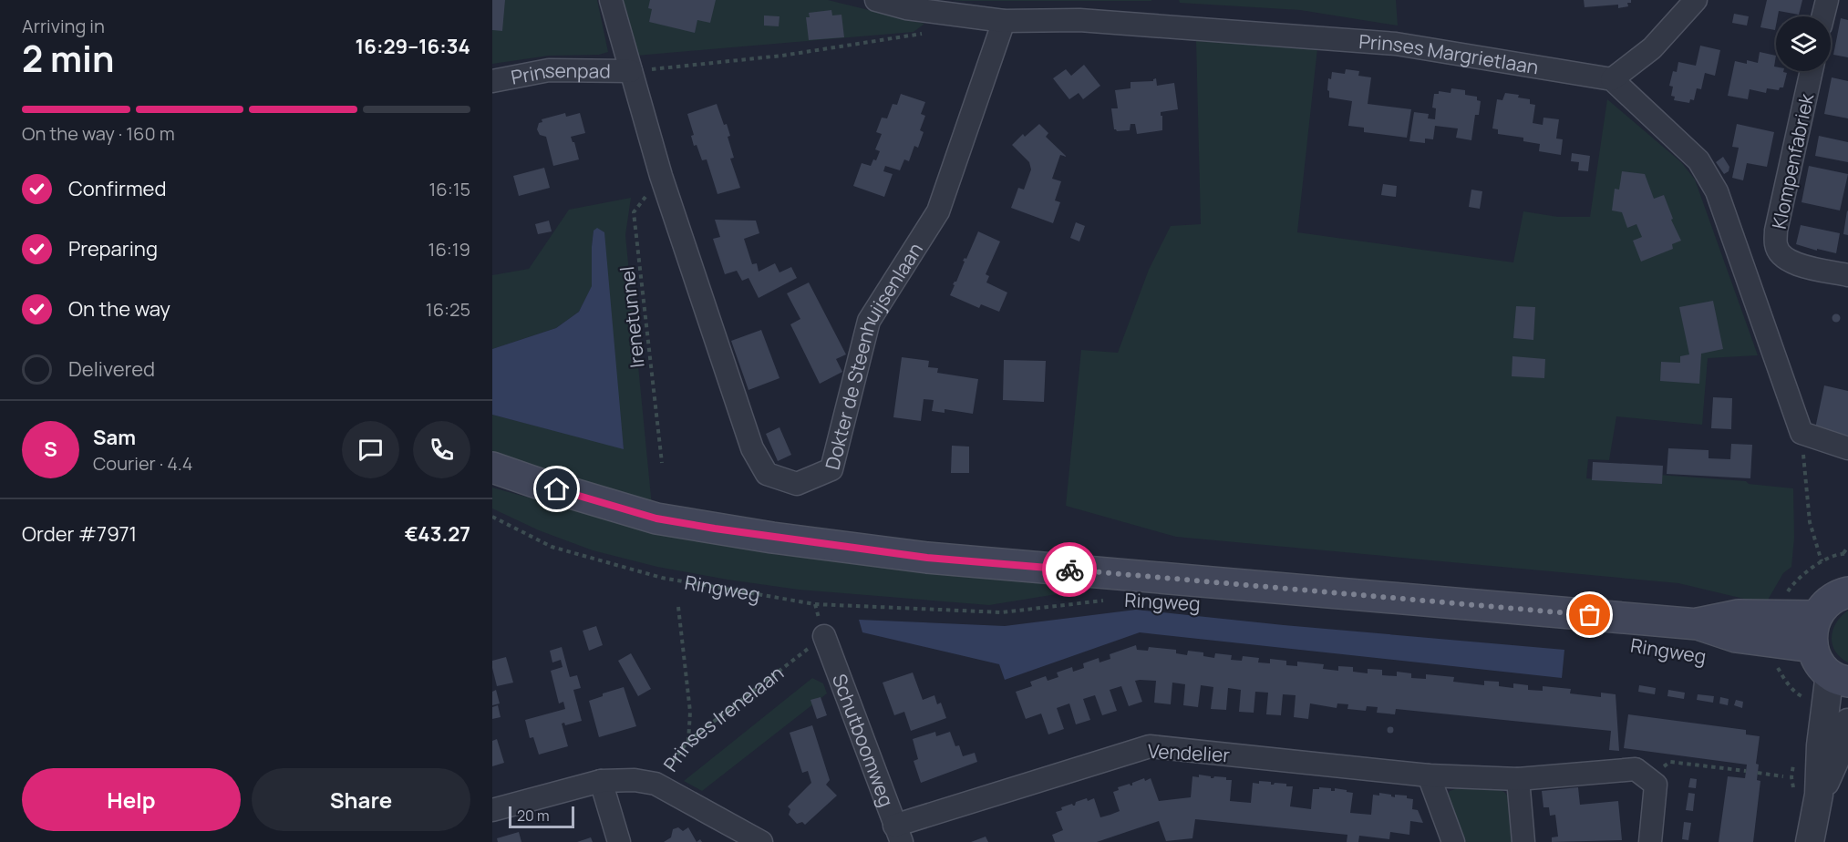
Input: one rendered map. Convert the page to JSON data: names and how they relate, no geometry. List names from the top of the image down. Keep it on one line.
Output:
{"streets":{"main road":["Ringweg"],"street":["Prinses Margrietlaan","Prinsenpad","Klompenfabriek","Dokter de Steenhuijsenlaan","Prinses Irenelaan","Schutboomweg","Vendelier"],"path":["Irenetunnel"]},"crossings":[["Prinses Margrietlaan","Dokter de Steenhuijsenlaan"],["Prinsenpad","Dokter de Steenhuijsenlaan"],["Irenetunnel","Dokter de Steenhuijsenlaan"],["Prinses Irenelaan","Schutboomweg"],["Schutboomweg","Vendelier"]],"scale_bar":"20 m","page":{"heading":["2 min","Arriving in","16:29–16:34"],"panel":["Sam","Courier · 4.4","Order #7971","€43.27"],"bar":"On the way · 160 m","list":[["Confirmed","16:15"],["Preparing","16:19"],["On the way","16:25"],"Delivered"],"round":"S","buttons":["Help","Share"],"scale":"20 m"}}
